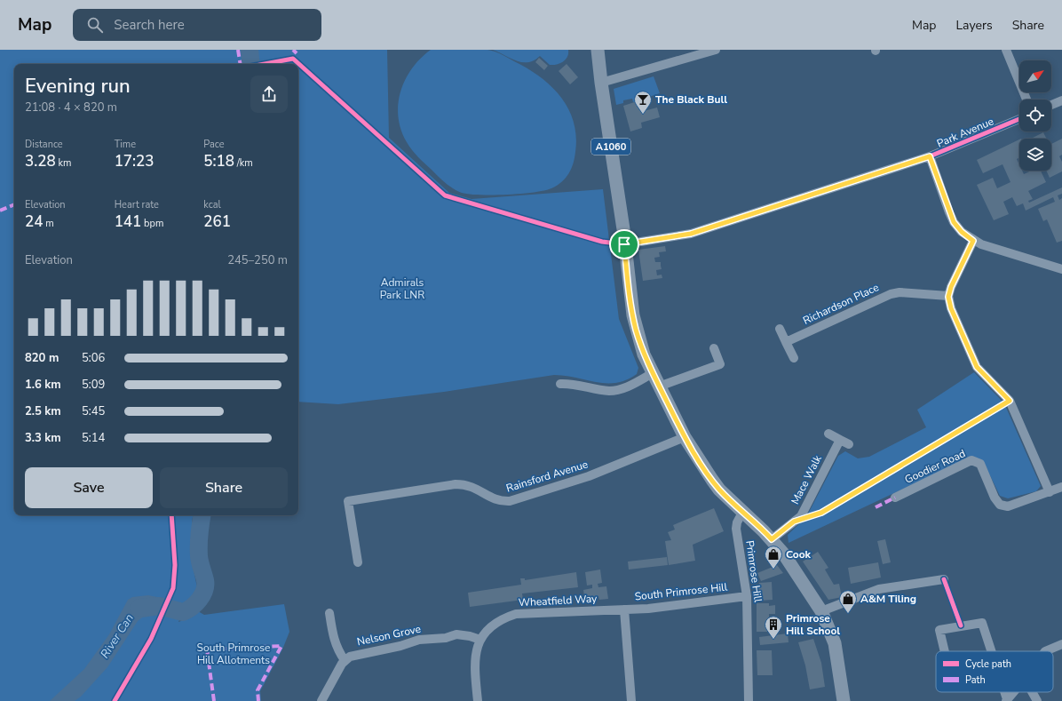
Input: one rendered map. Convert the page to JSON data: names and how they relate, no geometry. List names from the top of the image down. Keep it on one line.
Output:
{"streets":{"main road":["A1060"],"street":["Park Avenue","Richardson Place","Goodier Road","Rainsford Avenue","Mace Walk","Primrose Hill","South Primrose Hill","Wheatfield Way","Nelson Grove"]},"crossings":[["Park Avenue","A1060"],["A1060","Rainsford Avenue"],["A1060","Mace Walk"],["A1060","Primrose Hill"],["Primrose Hill","South Primrose Hill"],["South Primrose Hill","Wheatfield Way"],["Wheatfield Way","Nelson Grove"]],"water":["River Can"],"parks":["Admirals Park LNR","South Primrose Hill Allotments"],"places":{"bar":["The Black Bull"],"shop":["Cook","A&M Tiling"],"building":["Primrose Hill School"]},"legend":["Cycle path","Path"],"north":"top right","page":{"header":"Map","search":"Search here","nav":["Map","Layers","Share"],"heading":["Evening run","21:08 · 4 × 820 m"],"stats":[["Distance","3.28 km"],["Time","17:23"],["Pace","5:18 /km"],["Elevation","24 m"],["Heart rate","141 bpm"],["kcal","261"]],"chart":["Elevation","245–250 m"],"list":[{"name":"820 m","note":"5:06"},{"name":"1.6 km","note":"5:09"},{"name":"2.5 km","note":"5:45"},{"name":"3.3 km","note":"5:14"}],"buttons":["Save","Share"]}}
